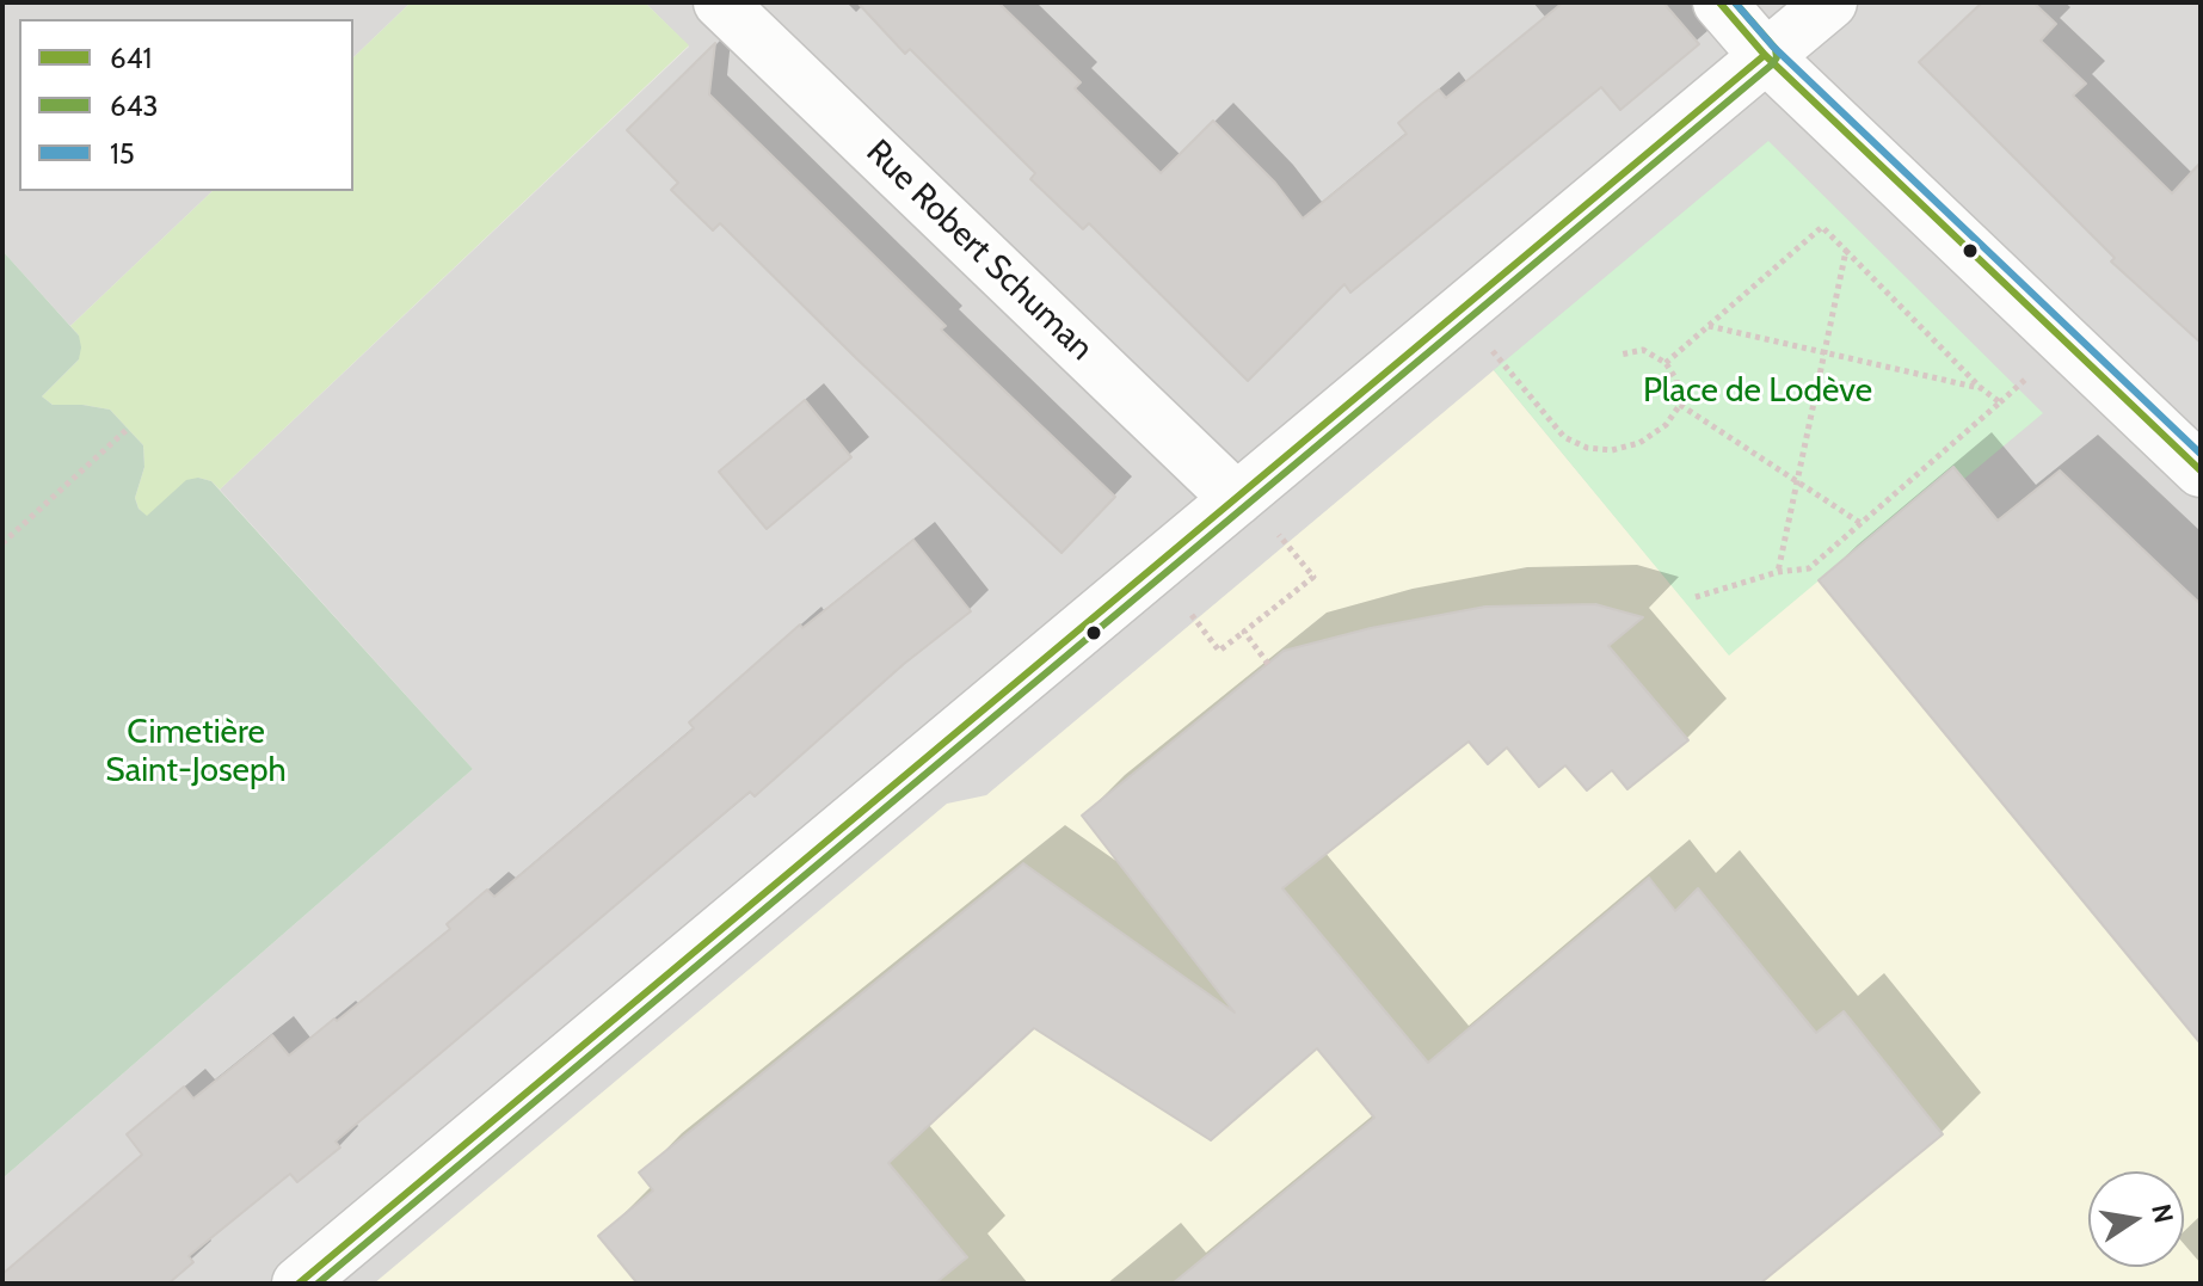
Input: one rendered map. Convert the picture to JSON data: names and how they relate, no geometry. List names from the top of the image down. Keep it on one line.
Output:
{"streets":{"street":["Rue Robert Schuman"]},"parks":["Place de Lodève","Cimetière Saint-Joseph"],"lines":["transit line 641","transit line 643","transit line 15"],"legend":["641","643","15"],"north":"right"}
